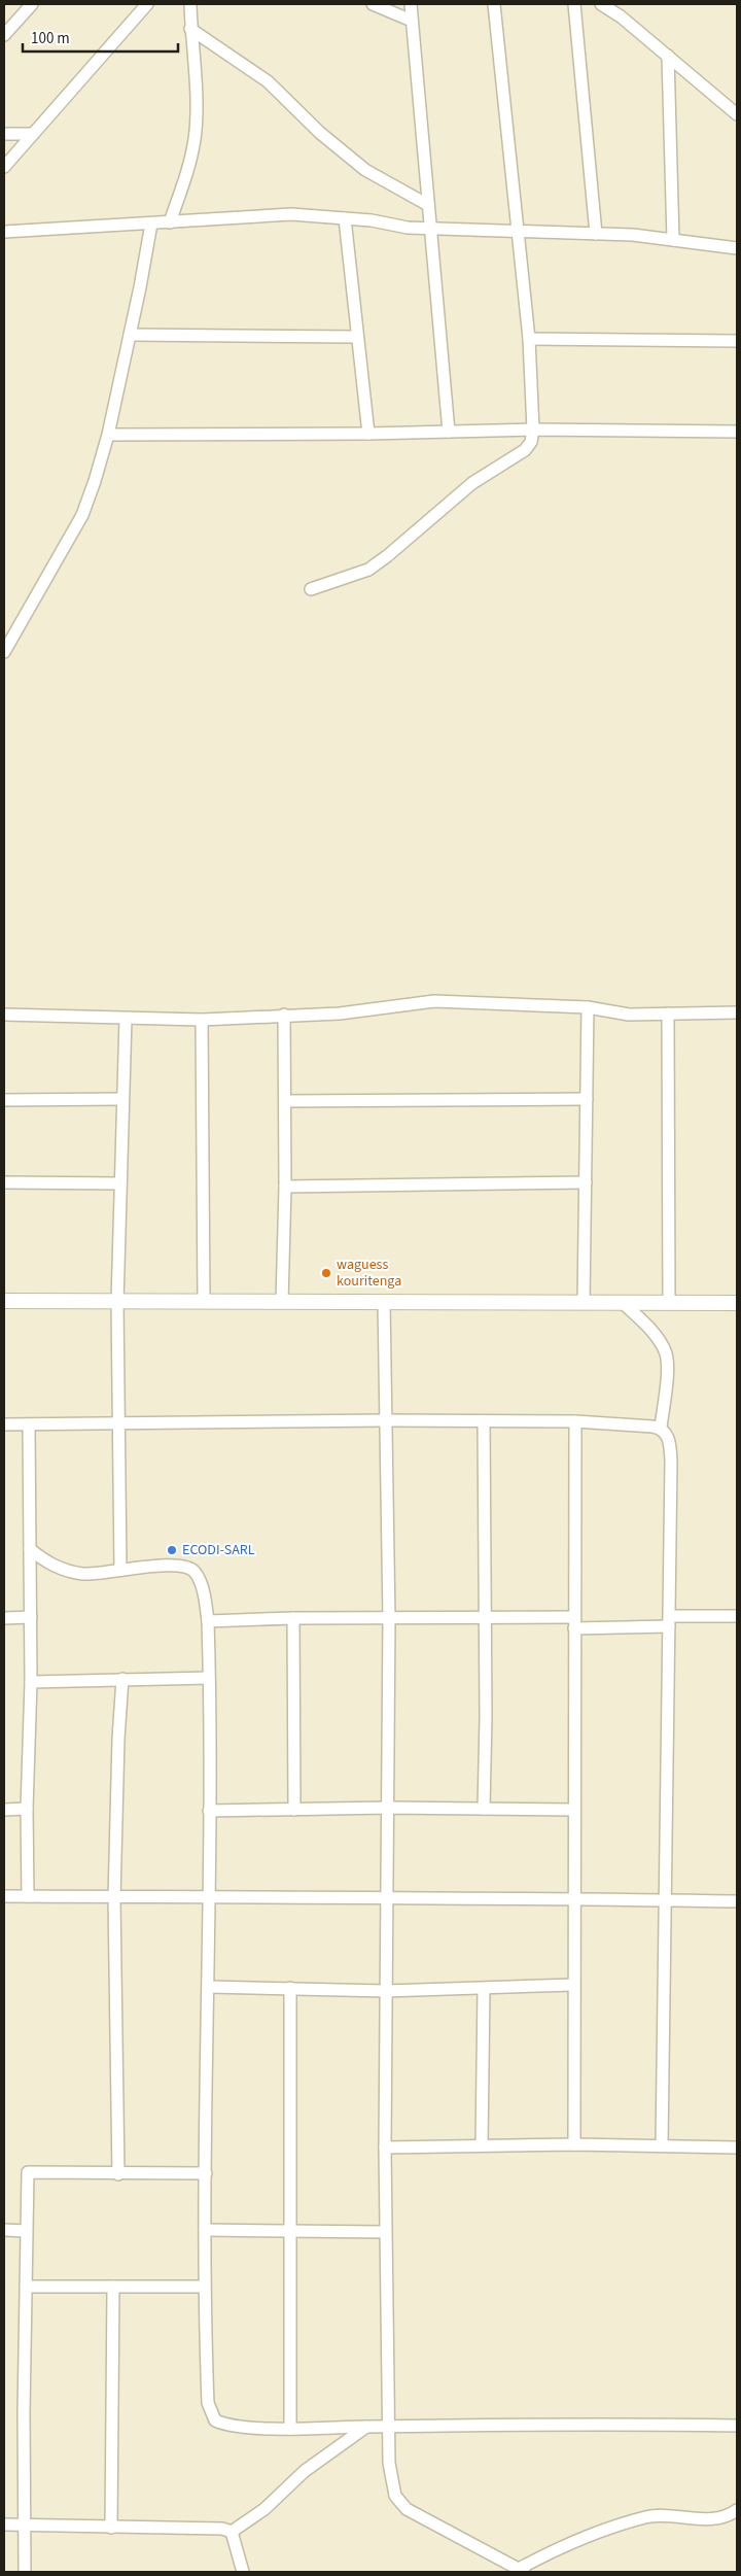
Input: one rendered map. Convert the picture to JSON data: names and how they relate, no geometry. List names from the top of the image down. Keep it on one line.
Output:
{"places":["waguess kouritenga","ECODI-SARL"],"scale_bar":"100 m"}
